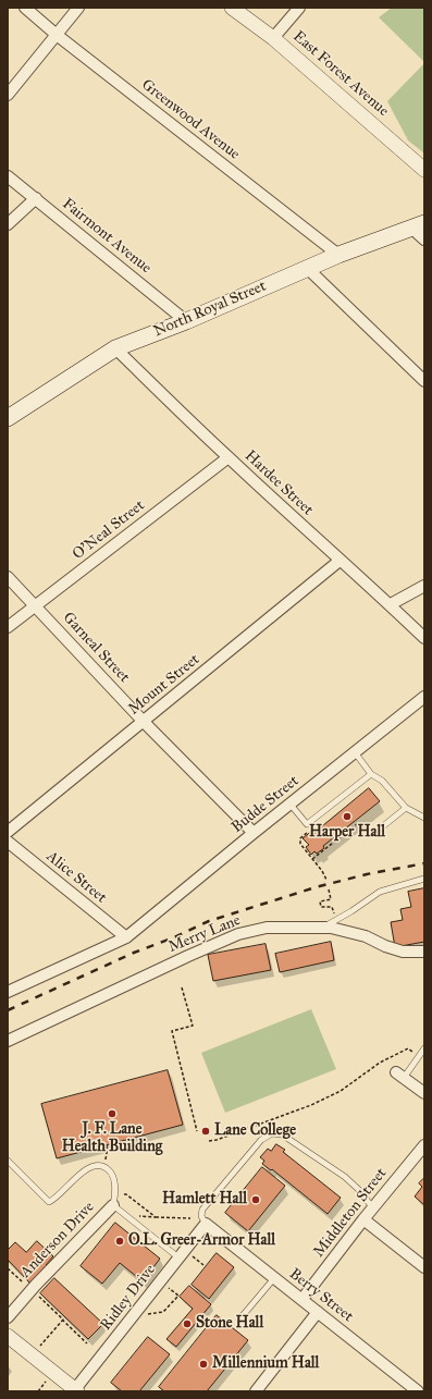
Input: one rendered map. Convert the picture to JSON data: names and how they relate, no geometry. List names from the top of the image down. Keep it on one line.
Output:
{"streets":{"main road":["North Royal Street"],"street":["East Forest Avenue","Greenwood Avenue","Fairmont Avenue","Hardee Street","O'Neal Street","Garneal Street","Mount Street","Budde Street","Alice Street","Merry Lane","Middleton Street","Anderson Drive","Berry Street","Ridley Drive"]},"crossings":[["Greenwood Avenue","North Royal Street"],["Fairmont Avenue","North Royal Street"],["North Royal Street","Hardee Street"],["Hardee Street","O'Neal Street"],["Hardee Street","Mount Street"],["O'Neal Street","Garneal Street"],["Garneal Street","Mount Street"],["Garneal Street","Budde Street"],["Budde Street","Alice Street"],["Middleton Street","Berry Street"],["Berry Street","Ridley Drive"]],"places":["Harper Hall","J. F. Lane Health Building","Lane College","Hamlett Hall","O.L. Greer-Armor Hall","Stone Hall","Millennium Hall"]}
